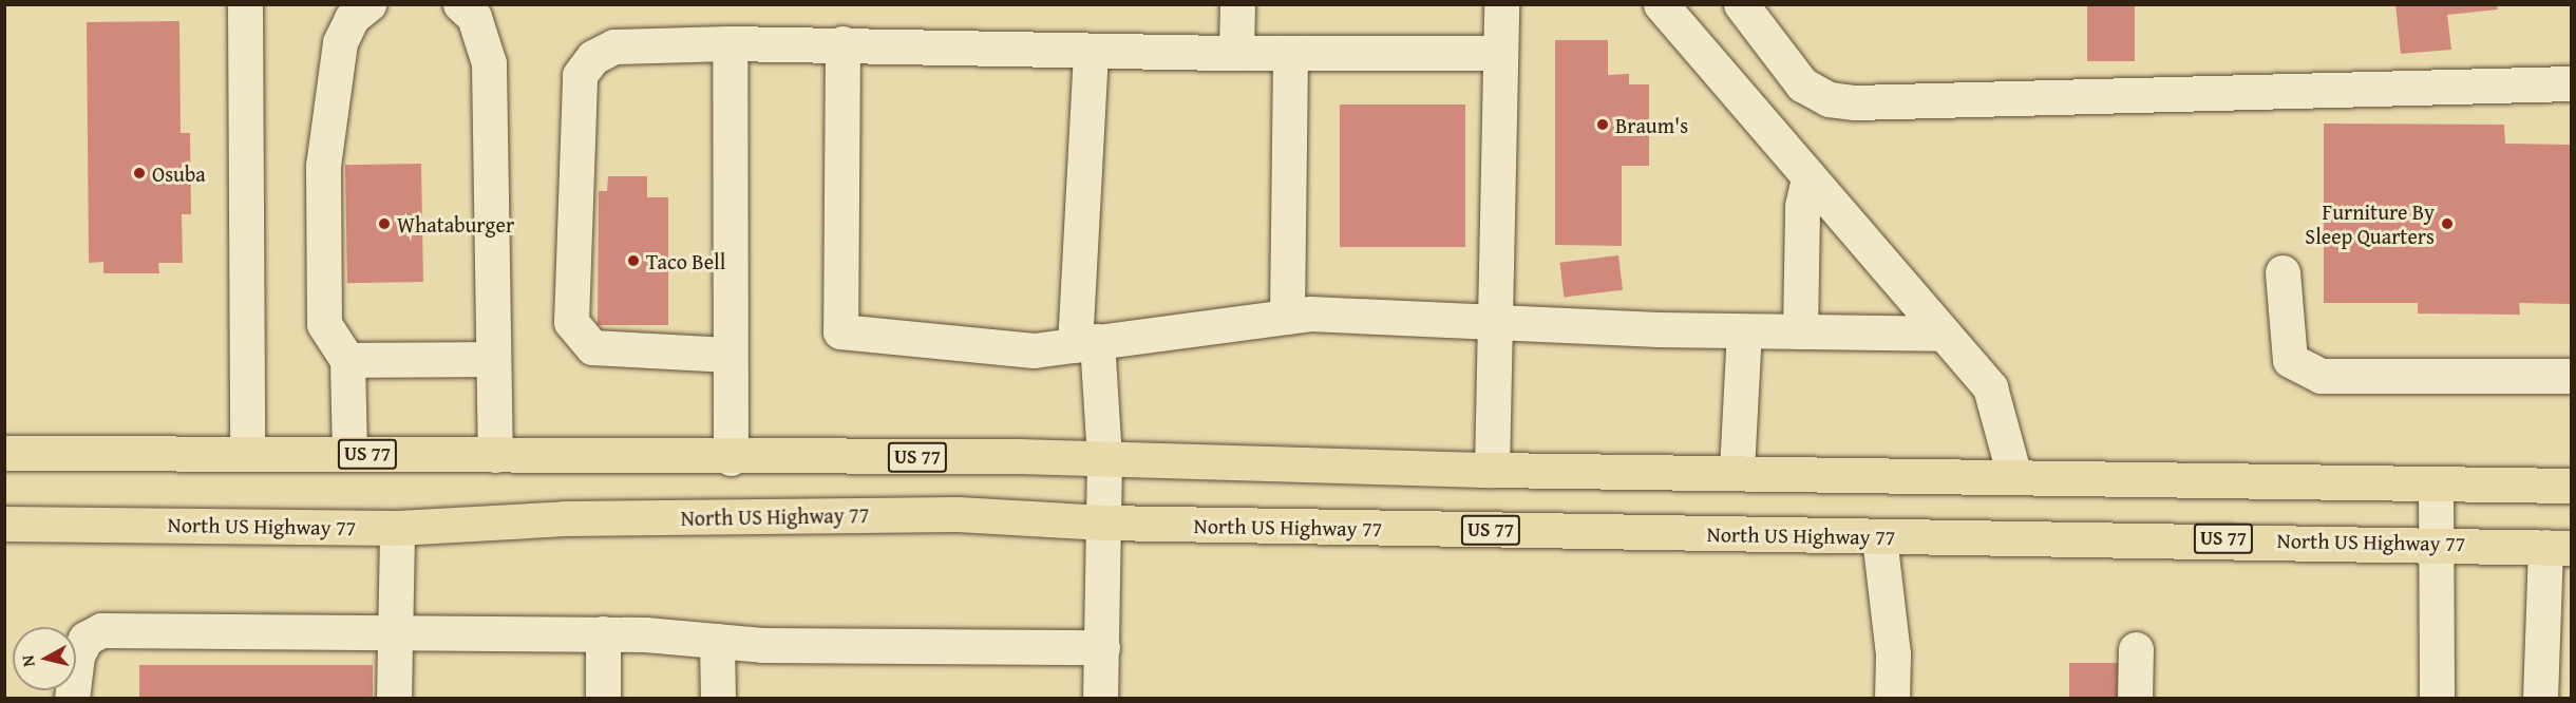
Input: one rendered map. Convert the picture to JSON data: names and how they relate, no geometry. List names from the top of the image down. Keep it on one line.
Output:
{"streets":{"main road":["US 77","North US Highway 77"]},"places":["Braum's","Osuba","Whataburger","Furniture By Sleep Quarters","Taco Bell"],"north":"left"}
